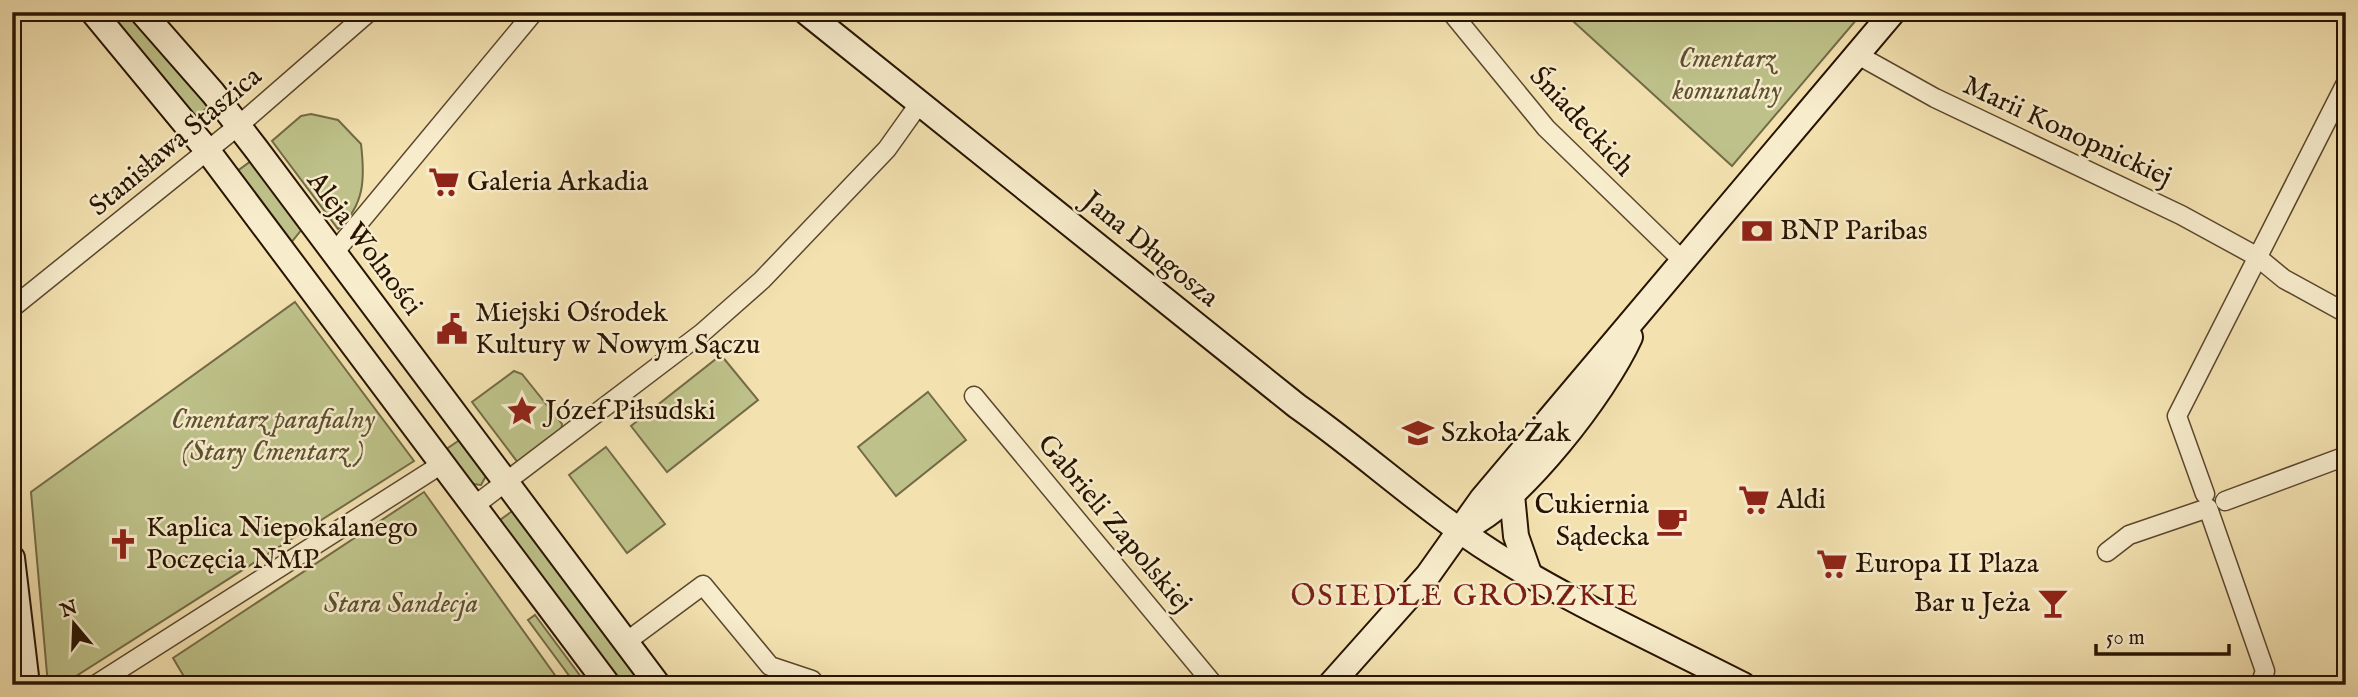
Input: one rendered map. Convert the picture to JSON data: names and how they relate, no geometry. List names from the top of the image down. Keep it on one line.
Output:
{"streets":{"street":["Śniadeckich","Marii Konopnickiej","Stanisława Staszica","Aleja Wolności","Jana Długosza","Gabrieli Zapolskiej"]},"crossings":[["Stanisława Staszica","Aleja Wolności"]],"districts":["OSIEDLE GRODZKIE"],"parks":["Cmentarz komunalny","Cmentarz parafialny (Stary Cmentarz)","Stara Sandecja"],"places":{"supermarket":["Galeria Arkadia","Aldi","Europa II Plaza"],"bank":["BNP Paribas"],"public building":["Miejski Ośrodek Kultury w Nowym Sączu"],"place":["Józef Piłsudski"],"school or university":["Szkoła Żak"],"cafe":["Cukiernia Sądecka"],"church":["Kaplica Niepokalanego Poczęcia NMP"],"bar":["Bar u Jeża"]},"scale_bar":"50 m","north":"top"}
